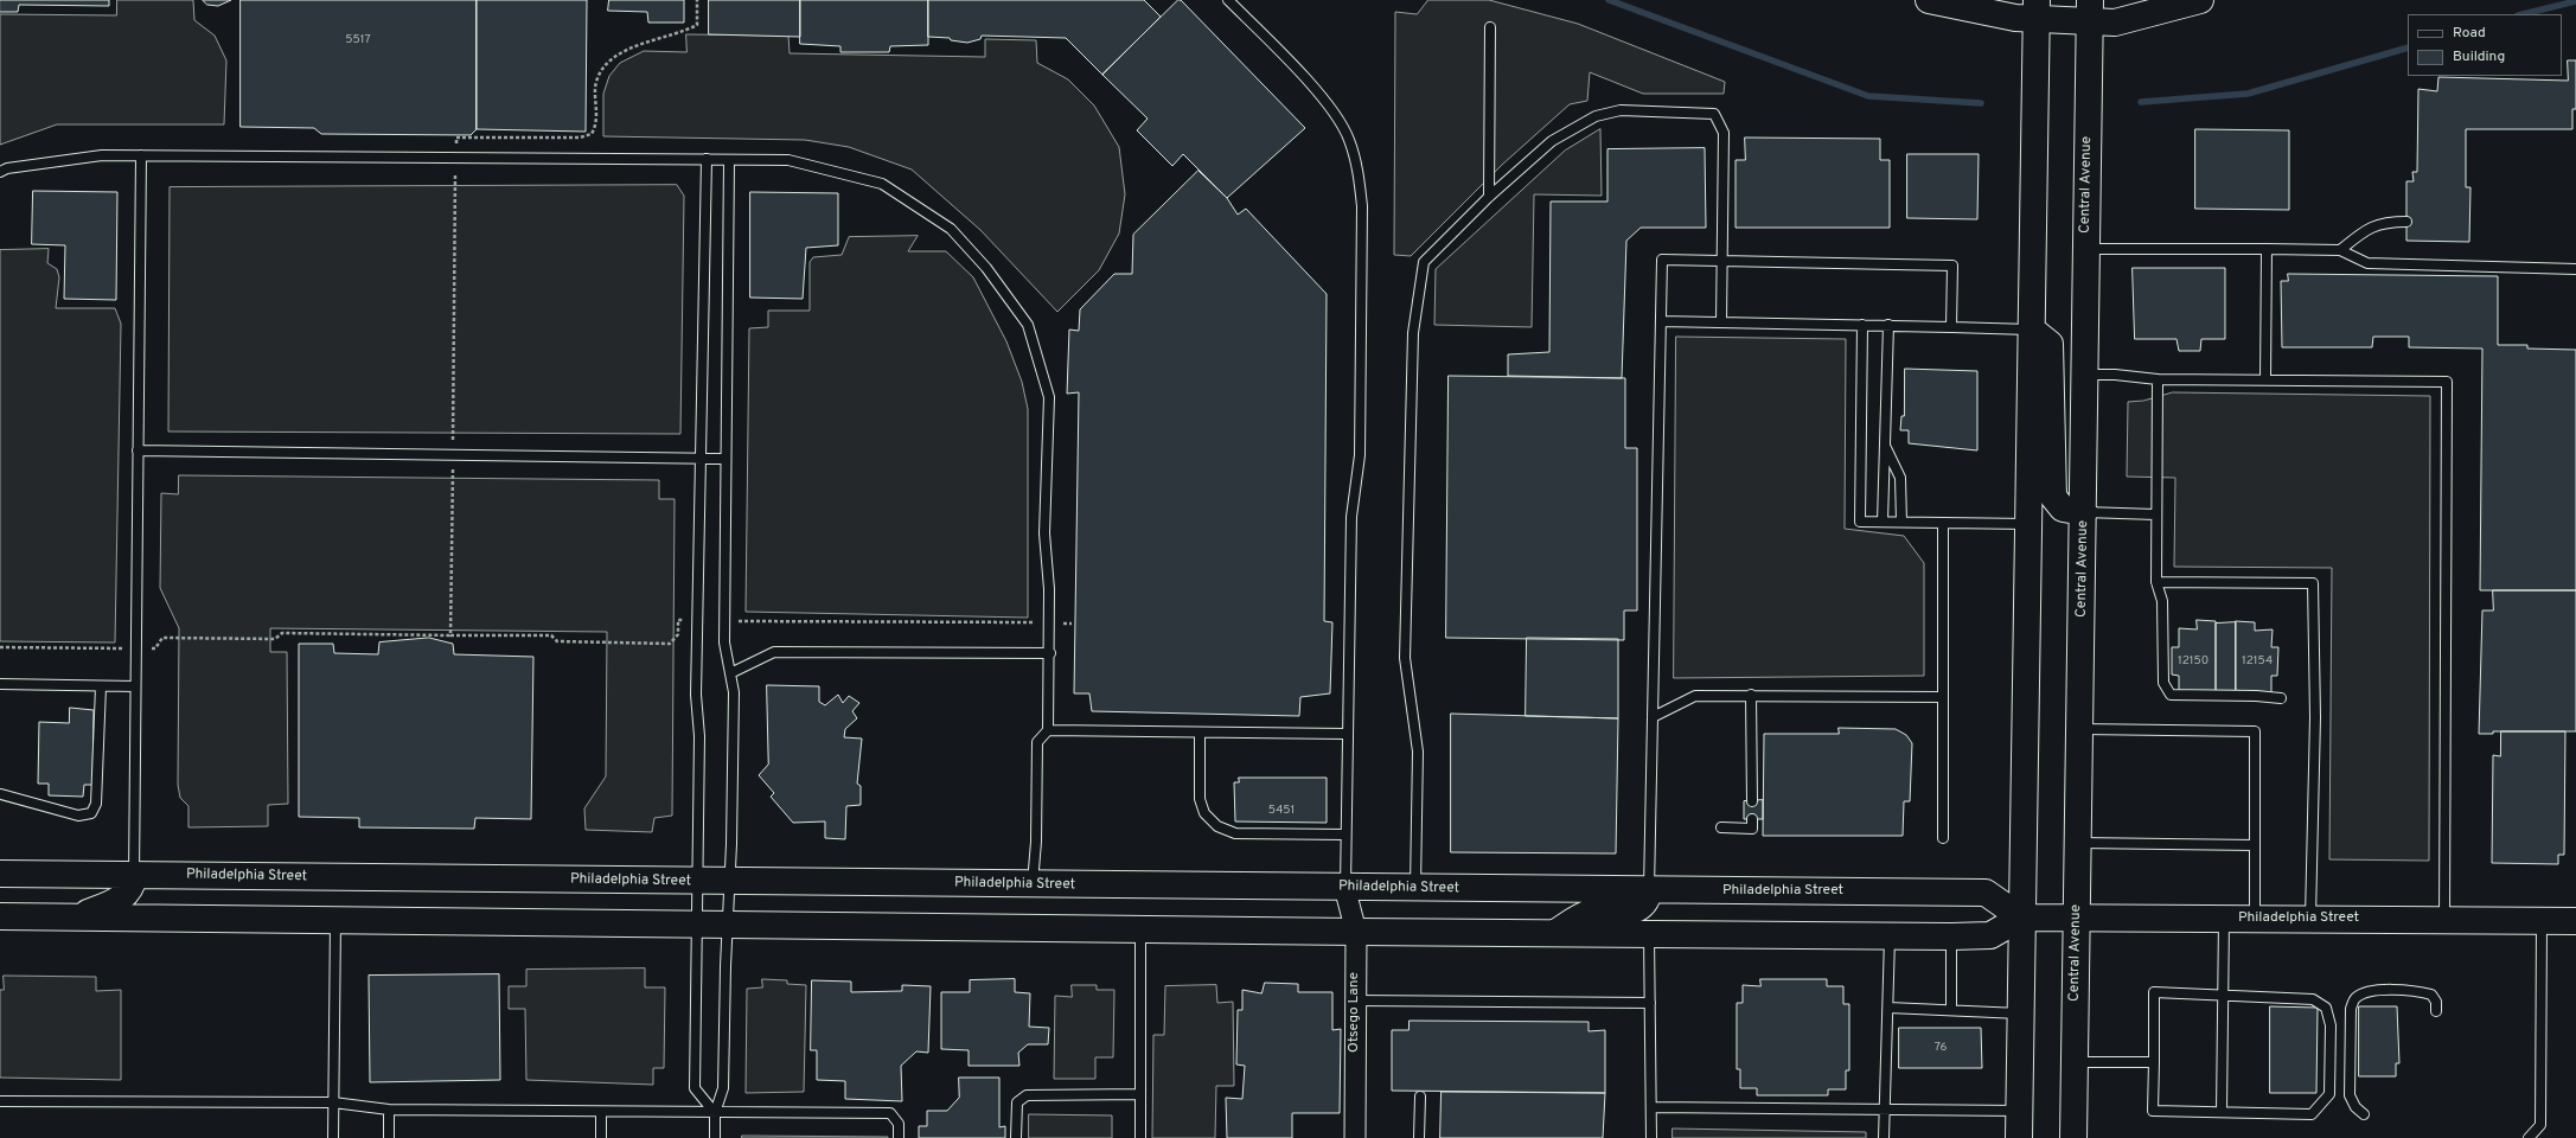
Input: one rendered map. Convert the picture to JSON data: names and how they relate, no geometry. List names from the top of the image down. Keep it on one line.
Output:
{"streets":{"main road":["Central Avenue","Philadelphia Street"],"street":["Otsego Lane"]},"crossings":[["Central Avenue","Philadelphia Street"],["Philadelphia Street","Otsego Lane"]],"house_numbers":["5517","12150","12154","5451","76"],"legend":["Road","Building"]}
